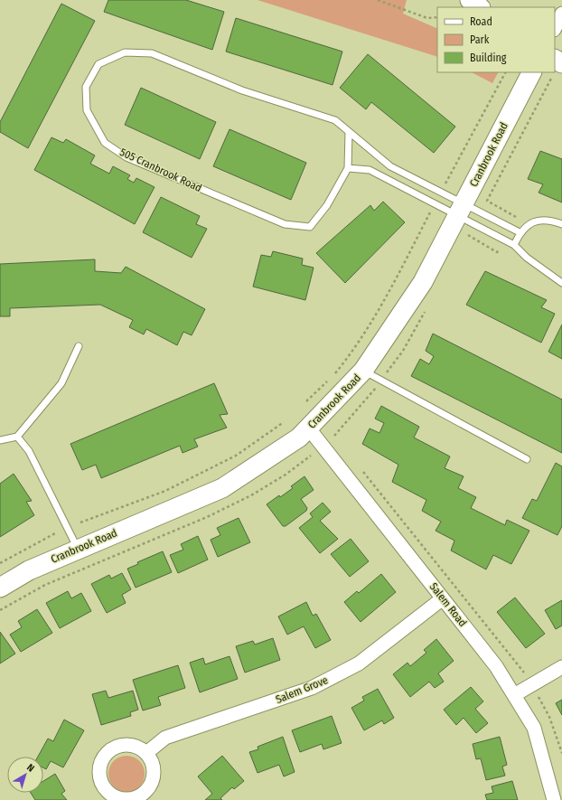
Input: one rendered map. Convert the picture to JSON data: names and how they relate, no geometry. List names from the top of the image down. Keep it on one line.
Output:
{"streets":{"street":["Cranbrook Road","Salem Road","Salem Grove"],"lane":["505 Cranbrook Road"]},"crossings":[["Cranbrook Road","505 Cranbrook Road"],["Cranbrook Road","Salem Road"],["Salem Road","Salem Grove"]],"legend":["Road","Park","Building"],"north":"top right"}
